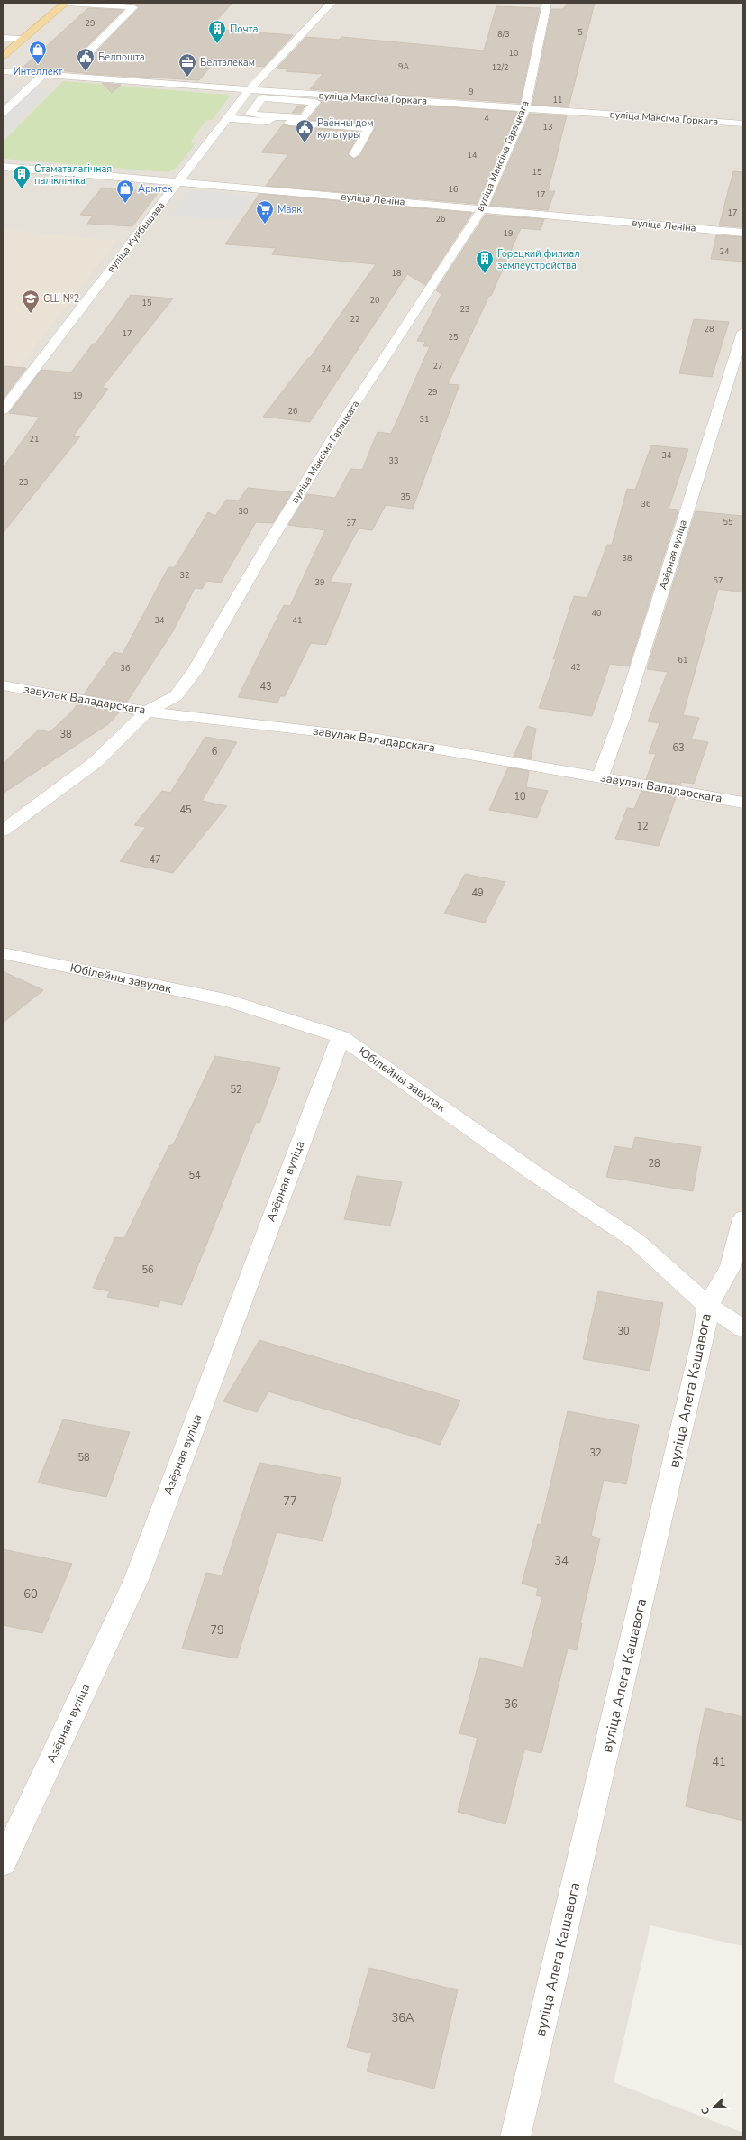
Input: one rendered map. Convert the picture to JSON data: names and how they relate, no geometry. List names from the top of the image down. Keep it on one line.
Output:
{"streets":{"street":["вуліца Максіма Горкага","вуліца Максіма Гарэцкага","вуліца Леніна","вуліца Куйбышава","Азёрная вуліца","завулак Валадарскага","Юбілейны завулак","вуліца Алега Кашавога"]},"crossings":[["вуліца Максіма Горкага","вуліца Максіма Гарэцкага"],["вуліца Максіма Горкага","вуліца Куйбышава"],["вуліца Максіма Гарэцкага","вуліца Леніна"],["вуліца Максіма Гарэцкага","завулак Валадарскага"],["вуліца Леніна","вуліца Куйбышава"],["Азёрная вуліца","завулак Валадарскага"],["Азёрная вуліца","Юбілейны завулак"],["Юбілейны завулак","вуліца Алега Кашавога"]],"places":{"building":["Почта","Стаматалагічная паліклініка","Горецкий филиал землеустройства"],"shop":["Интеллект","Армтек"],"public building":["Белпошта","Раённы дом культуры"],"office":["Белтэлекам"],"supermarket":["Маяк"],"school or university":["СШ №2"]},"house_numbers":["29","5","8/3","10","9А","12/2","9","11","4","13","14","15","16","17","17","26","19","24","18","20","15","23","22","28","17","25","27","24","29","19","26","31","21","34","33","23","35","36","30","55","37","38","32","57","39","40","34","41","61","42","36","43","38","63","6","10","45","12","47","49","52","28","54","56","30","32","58","77","34","60","79","36","41","36А"],"north":"left"}
